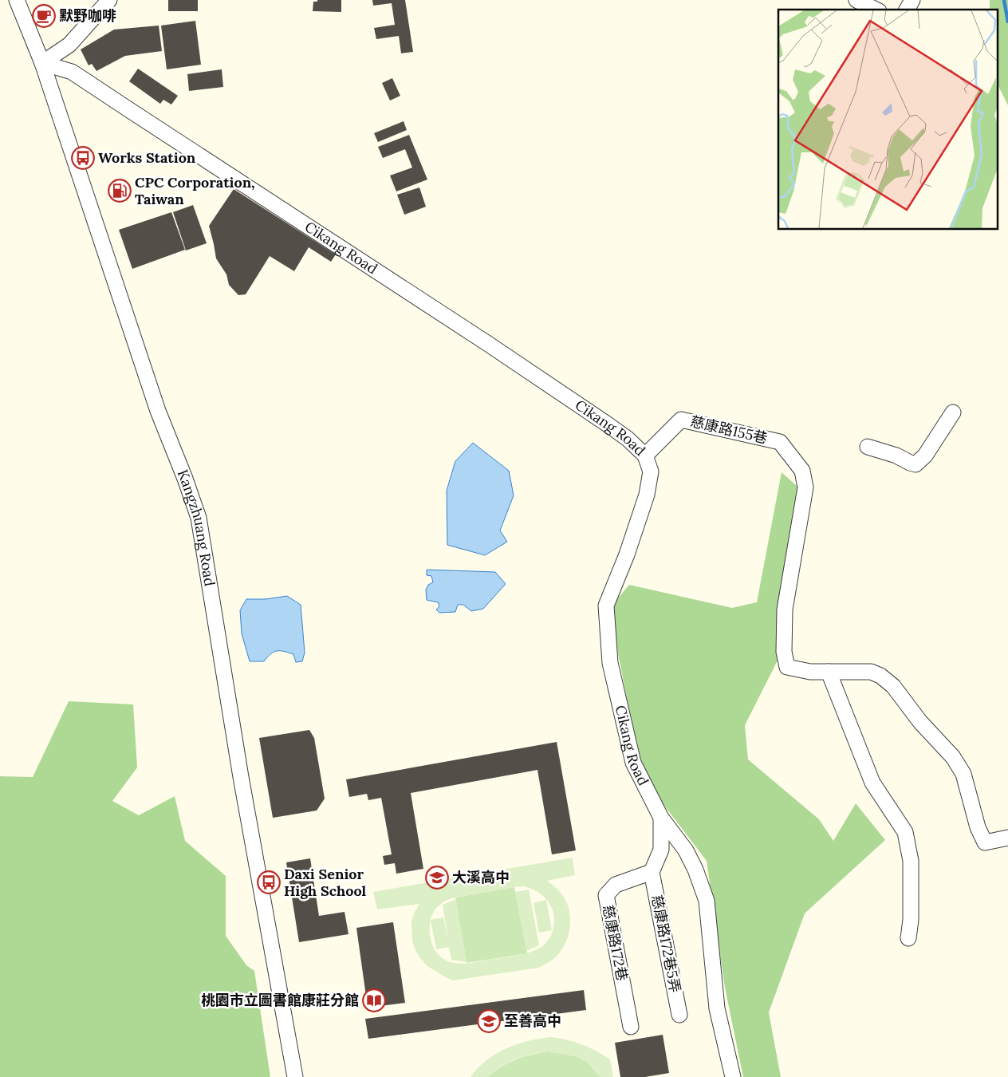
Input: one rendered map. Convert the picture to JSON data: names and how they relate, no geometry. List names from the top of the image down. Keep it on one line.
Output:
{"streets":{"street":["Cikang Road","慈康路155巷","Kangzhuang Road","慈康路172巷","慈康路172巷5弄"]},"crossings":[["Cikang Road","慈康路155巷"],["Cikang Road","Kangzhuang Road"],["慈康路172巷","慈康路172巷5弄"]],"places":{"cafe":["默野咖啡"],"bus stop":["Works Station","Daxi Senior High School"],"fuel station":["CPC Corporation, Taiwan"],"school or university":["大溪高中","至善高中"],"library":["桃園市立圖書館康莊分館"]}}
